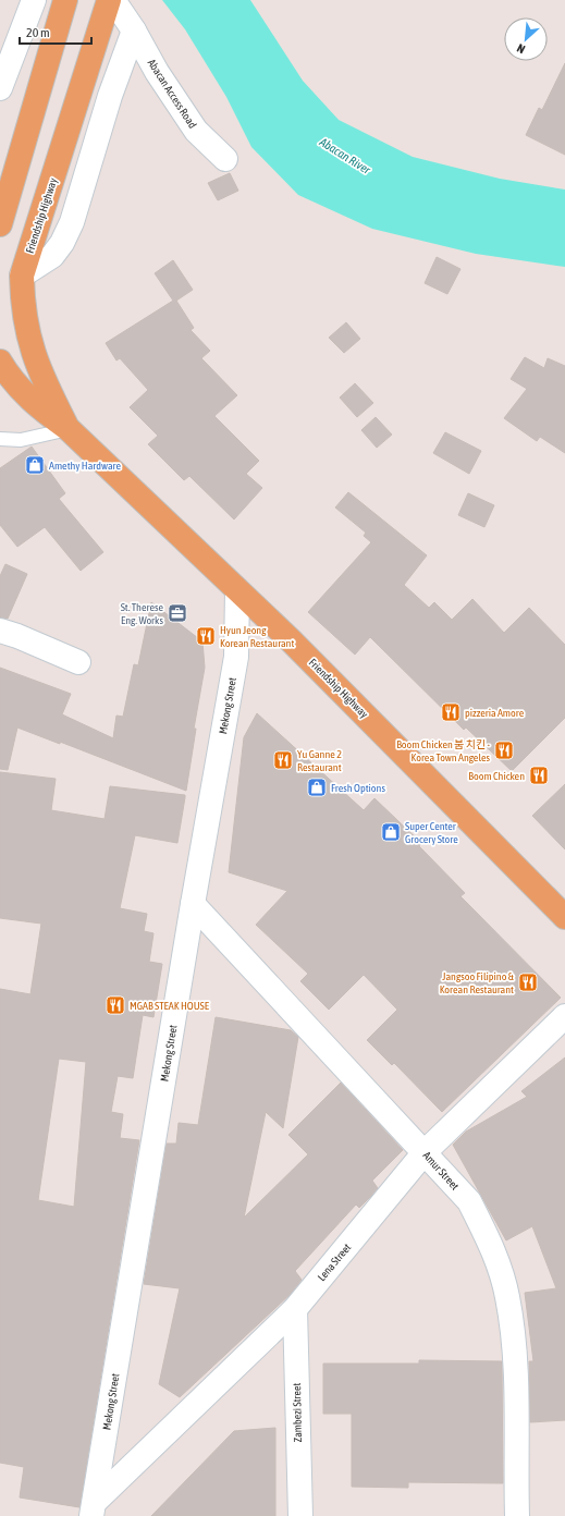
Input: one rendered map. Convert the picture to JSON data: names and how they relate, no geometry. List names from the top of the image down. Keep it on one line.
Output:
{"streets":{"main road":["Friendship Highway"],"street":["Abacan Access Road","Mekong Street","Amur Street","Lena Street","Zambezi Street"]},"crossings":[["Friendship Highway","Mekong Street"],["Mekong Street","Amur Street"],["Mekong Street","Lena Street"],["Amur Street","Lena Street"],["Lena Street","Zambezi Street"]],"water":["Abacan River"],"places":{"shop":["Amethy Hardware","Fresh Options","Super Center Grocery Store"],"office":["St. Therese Eng. Works"],"restaurant":["Hyun Jeong Korean Restaurant","pizzeria Amore","Boom Chicken 붐 치킨 - Korea Town Angeles","Yu Ganne 2 Restaurant","Boom Chicken","Jangsoo Filipino & Korean Restaurant","MGAB STEAK HOUSE"]},"scale_bar":"20 m","north":"bottom left"}
